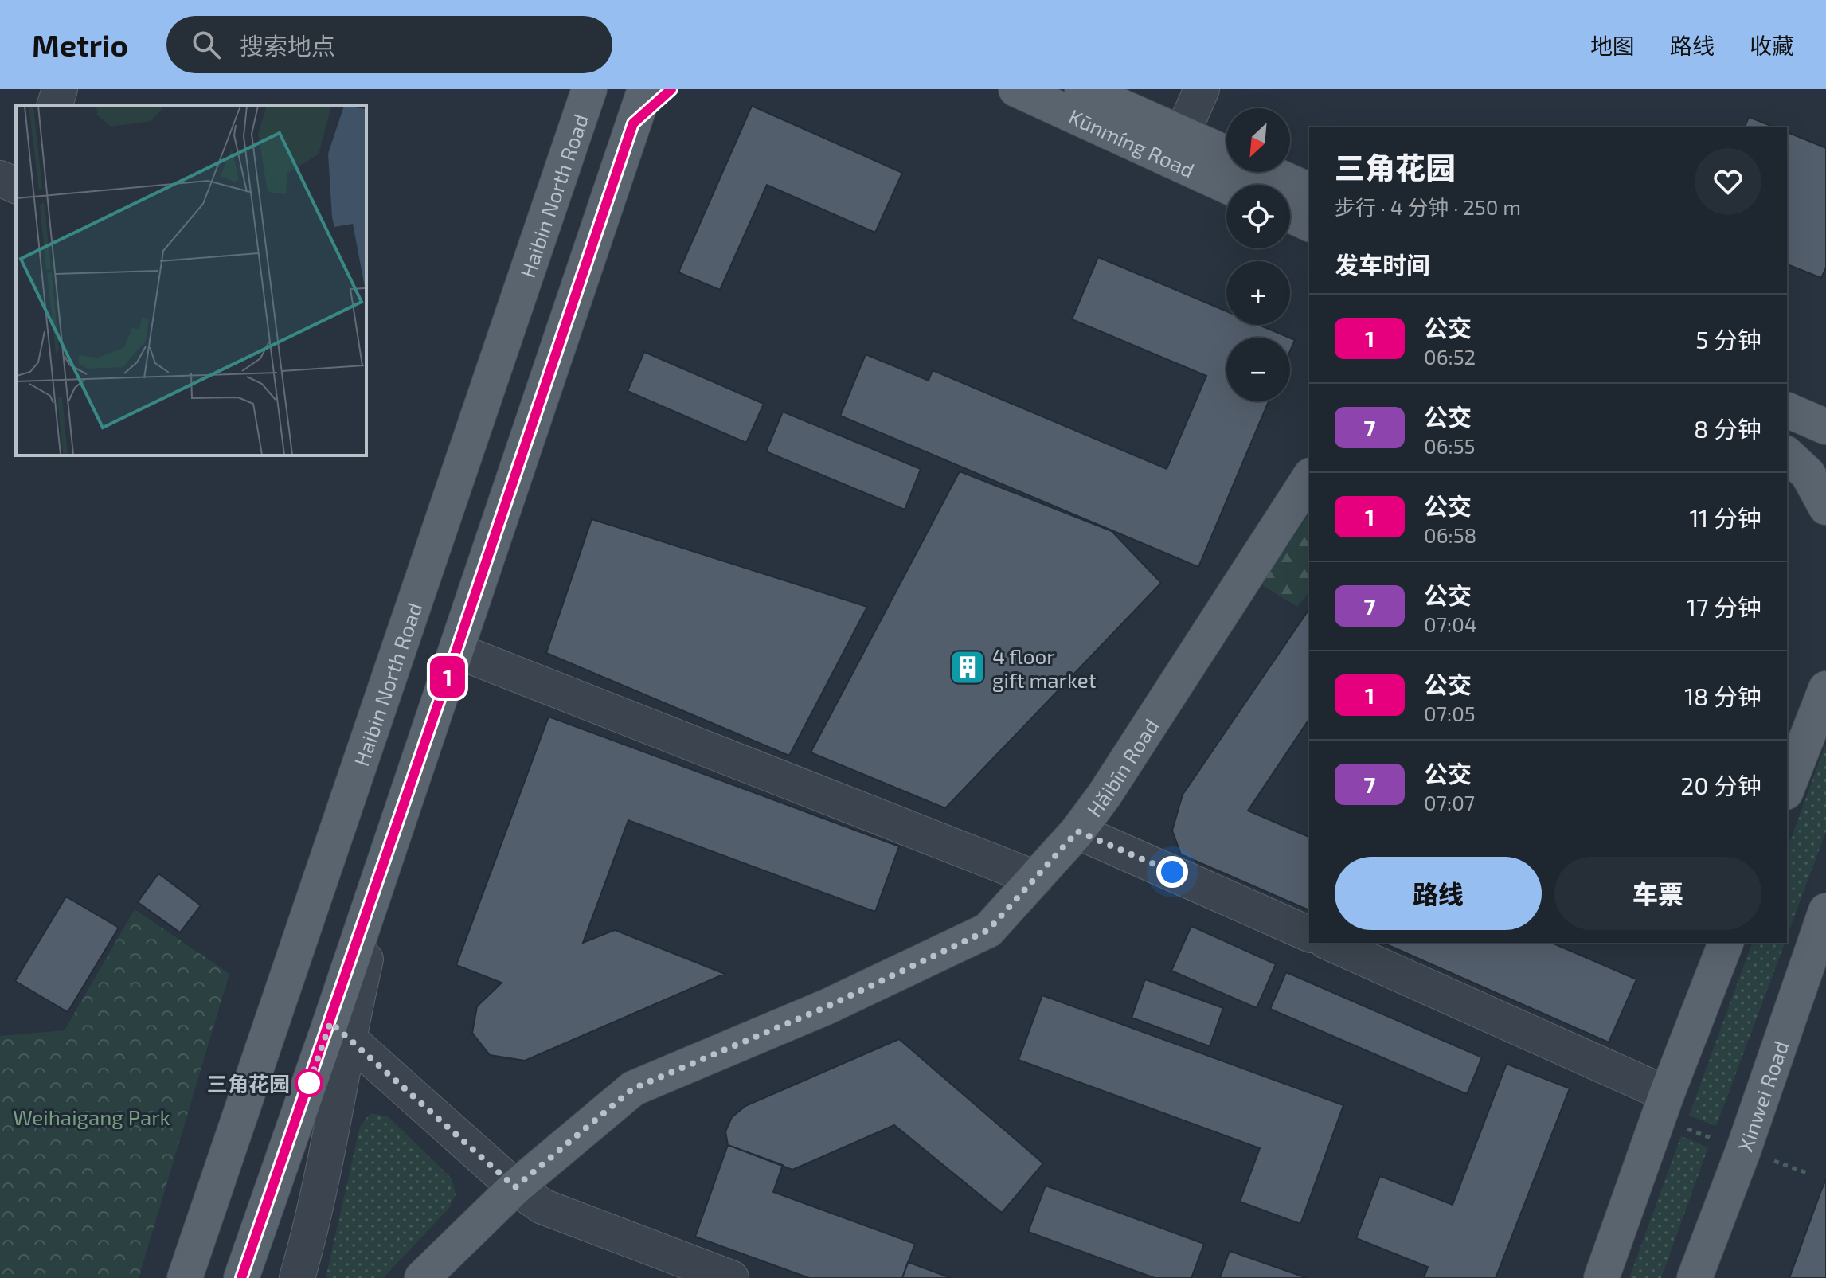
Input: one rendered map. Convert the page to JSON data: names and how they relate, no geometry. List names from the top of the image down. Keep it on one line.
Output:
{"streets":{"main road":["Kūnmíng Road","Haibin North Road","Hǎibīn Road","Xinwei Road"]},"parks":["Weihaigang Park"],"places":{"building":["4 floor gift market"],"other":["三角花园"]},"lines":["bus line 1"],"north":"bottom left","page":{"header":"Metrio","search":"搜索地点","nav":["地图","路线","收藏"],"on_map":"1","map_buttons":["+","−"],"heading":[["三角花园","步行 · 4 分钟 · 250 m"],"发车时间"],"list":[{"mark":"1","name":"公交","note":"06:52","value":"5 分钟"},{"mark":"7","name":"公交","note":"06:55","value":"8 分钟"},{"mark":"1","name":"公交","note":"06:58","value":"11 分钟"},{"mark":"7","name":"公交","note":"07:04","value":"17 分钟"},{"mark":"1","name":"公交","note":"07:05","value":"18 分钟"},{"mark":"7","name":"公交","note":"07:07","value":"20 分钟"}],"buttons":["路线","车票"]}}
